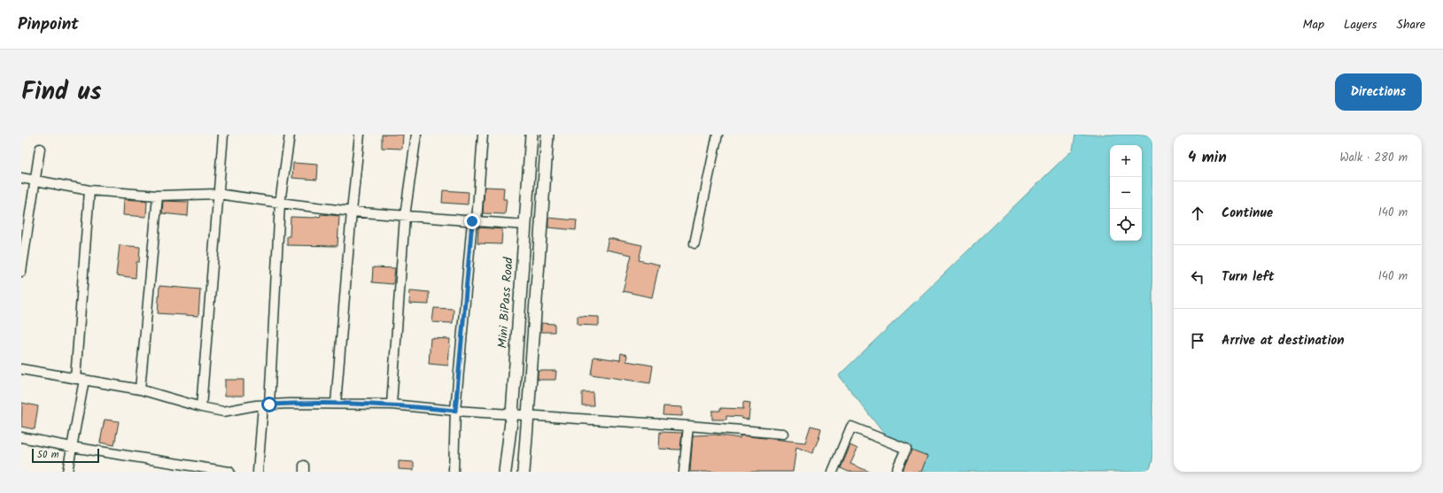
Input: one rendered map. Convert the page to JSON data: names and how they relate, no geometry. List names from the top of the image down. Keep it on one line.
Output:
{"streets":{"street":["Mini BiPass Road"]},"scale_bar":"50 m","page":{"header":"Pinpoint","nav":["Map","Layers","Share"],"title":"Find us","buttons":"Directions","heading":["4 min","Walk · 280 m"],"map_buttons":["+","−"],"list":[["Continue","140 m"],["Turn left","140 m"],"Arrive at destination"],"scale":"50 m"}}
